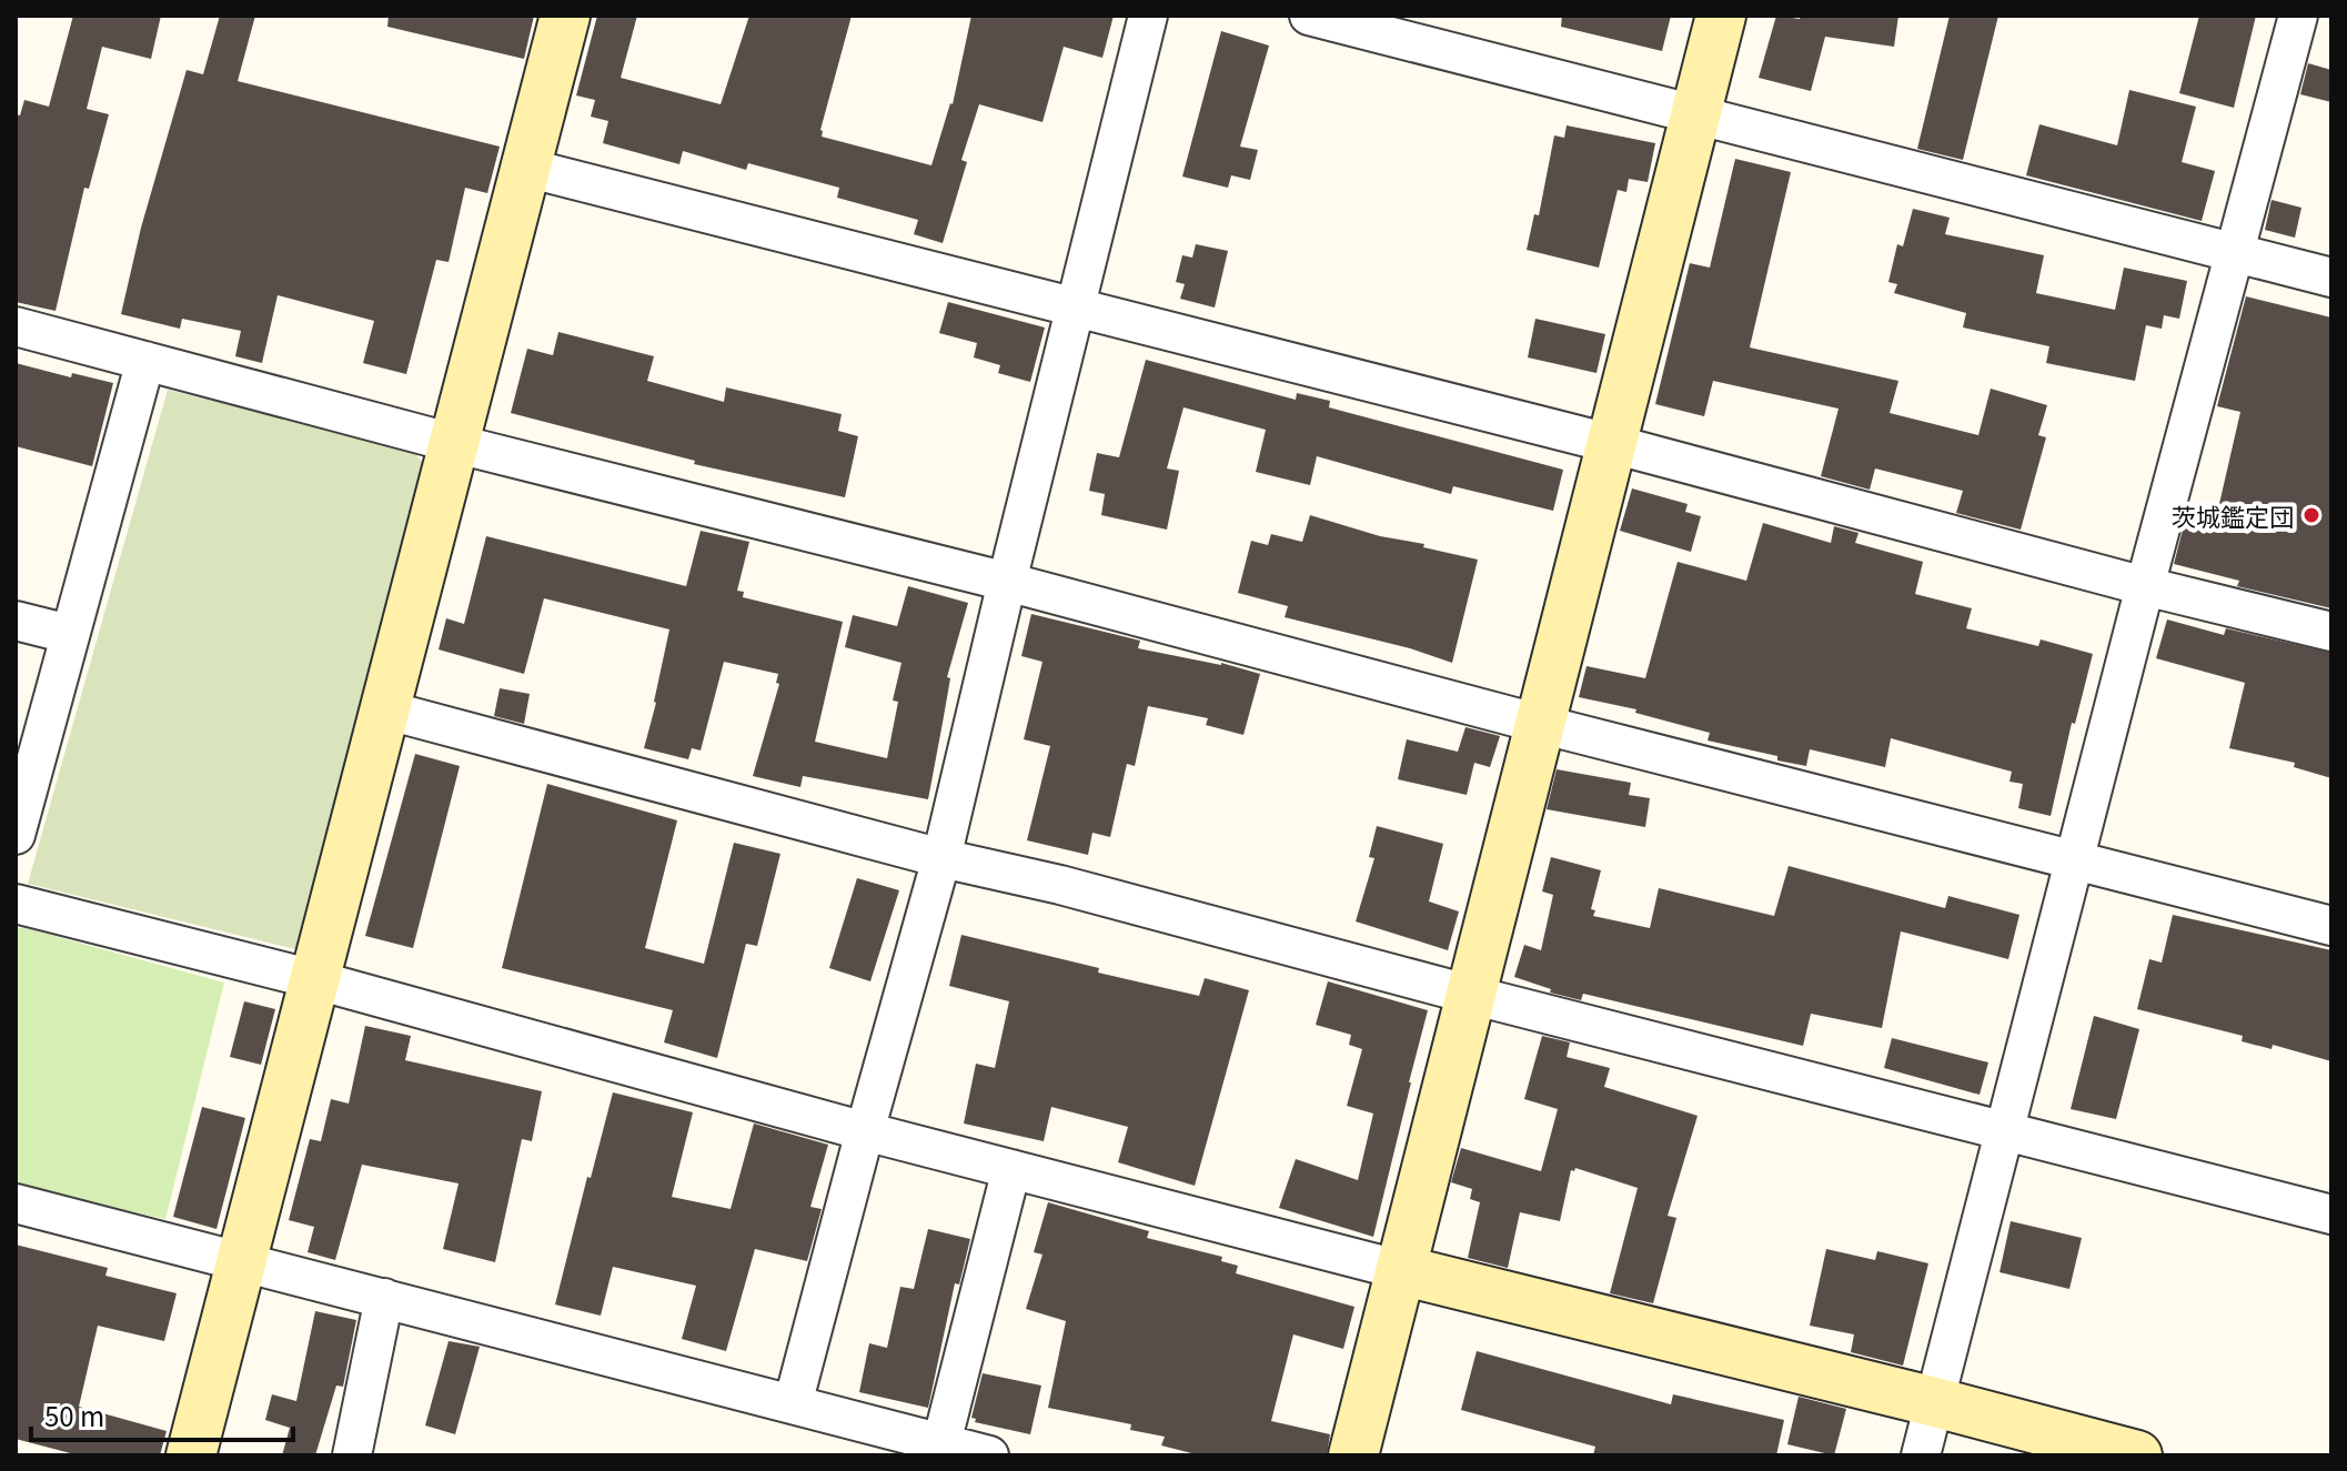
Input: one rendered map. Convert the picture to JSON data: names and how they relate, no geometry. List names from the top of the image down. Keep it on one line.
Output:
{"places":["茨城鑑定団"],"scale_bar":"50 m"}
